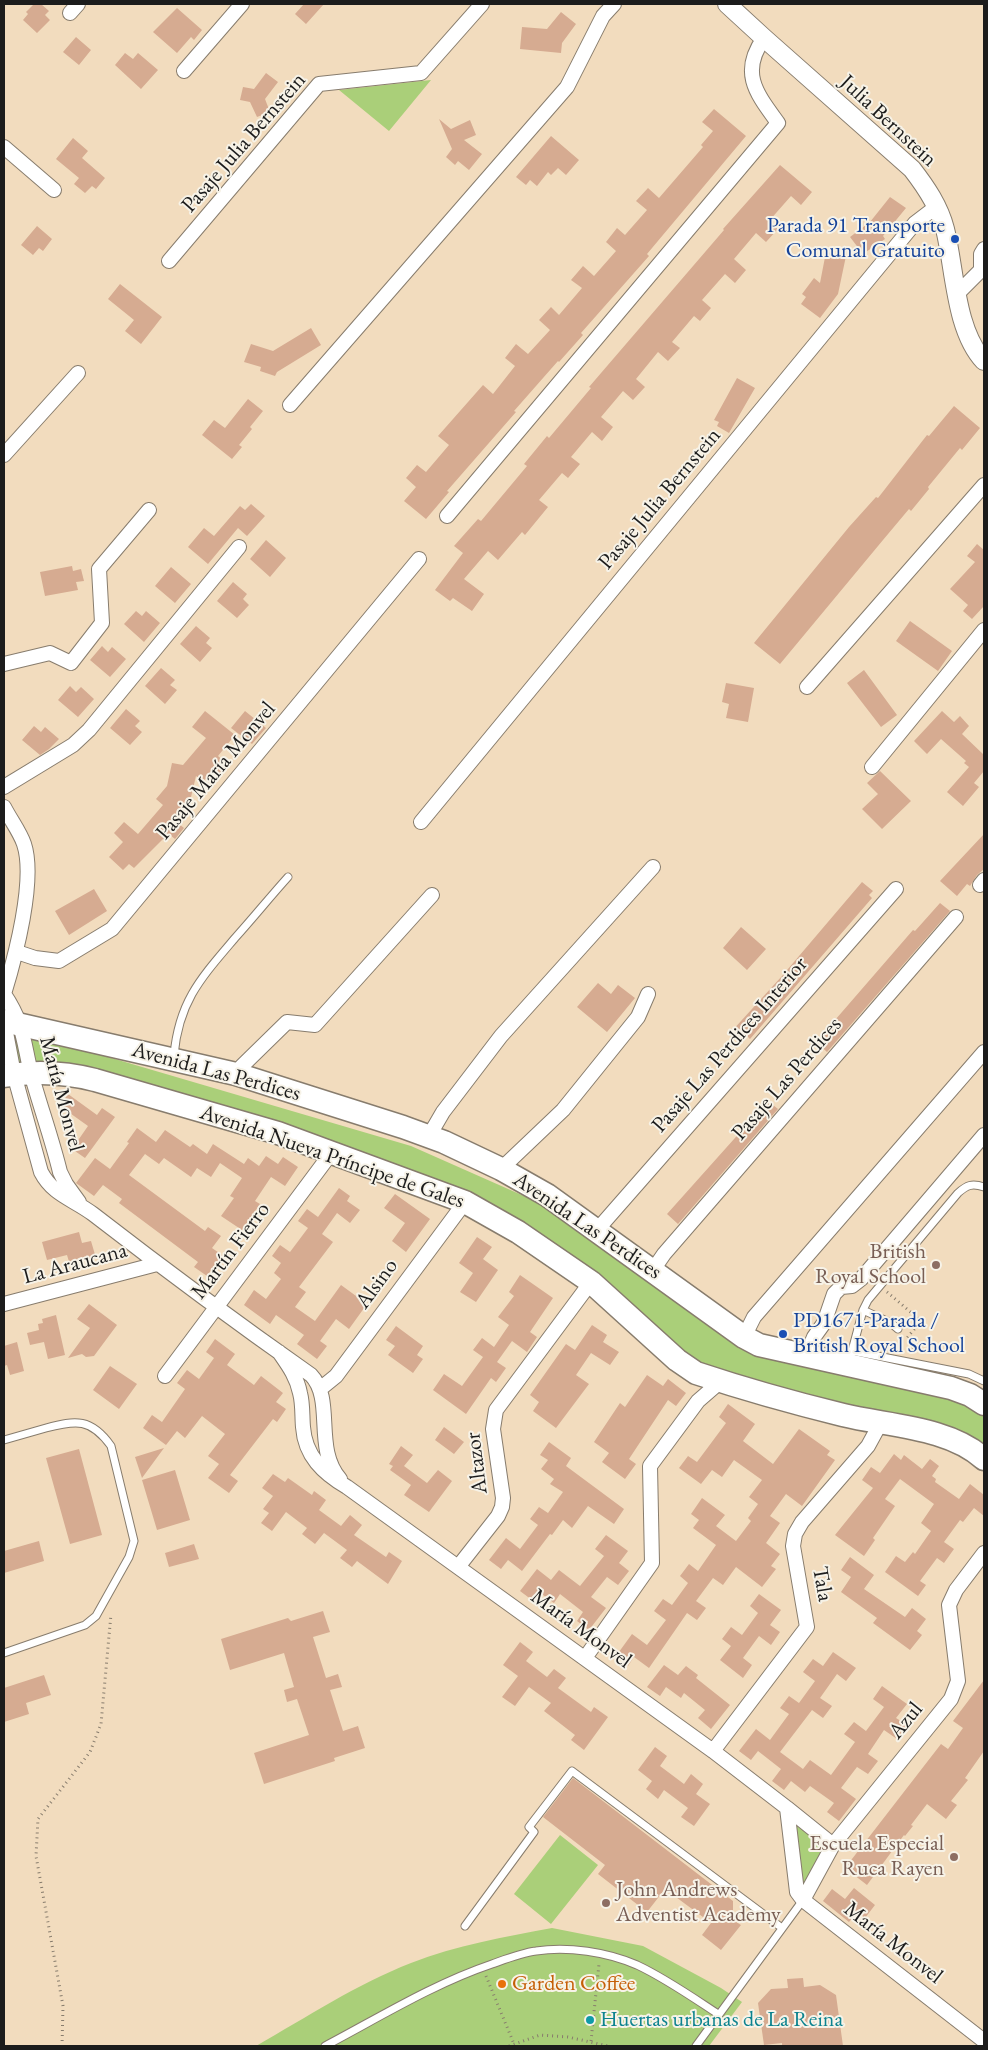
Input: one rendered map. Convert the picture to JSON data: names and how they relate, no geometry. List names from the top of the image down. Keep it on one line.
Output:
{"streets":{"main road":["Avenida Las Perdices","Avenida Nueva Príncipe de Gales"],"street":["Julia Bernstein","Pasaje Julia Bernstein","Pasaje María Monvel","Pasaje Las Perdices Interior","Pasaje Las Perdices","María Monvel","Martín Fierro","La Araucana","Alsino","Altazor","Tala","Azul"]},"crossings":[["Julia Bernstein","Pasaje Julia Bernstein"],["Pasaje María Monvel","María Monvel"],["Pasaje Las Perdices Interior","Avenida Las Perdices"],["Avenida Las Perdices","Pasaje Las Perdices"],["Avenida Las Perdices","María Monvel"],["María Monvel","Avenida Nueva Príncipe de Gales"],["María Monvel","Martín Fierro"],["María Monvel","La Araucana"],["María Monvel","Alsino"],["María Monvel","Altazor"],["María Monvel","Tala"],["María Monvel","Azul"],["Avenida Nueva Príncipe de Gales","Martín Fierro"],["Avenida Nueva Príncipe de Gales","Alsino"],["Avenida Nueva Príncipe de Gales","Altazor"],["Avenida Nueva Príncipe de Gales","Tala"]],"places":["Parada 91 Transporte Comunal Gratuito","British Royal School","PD1671-Parada / British Royal School","Escuela Especial Ruca Rayen","John Andrews Adventist Academy","Garden Coffee","Huertas urbanas de La Reina"]}
